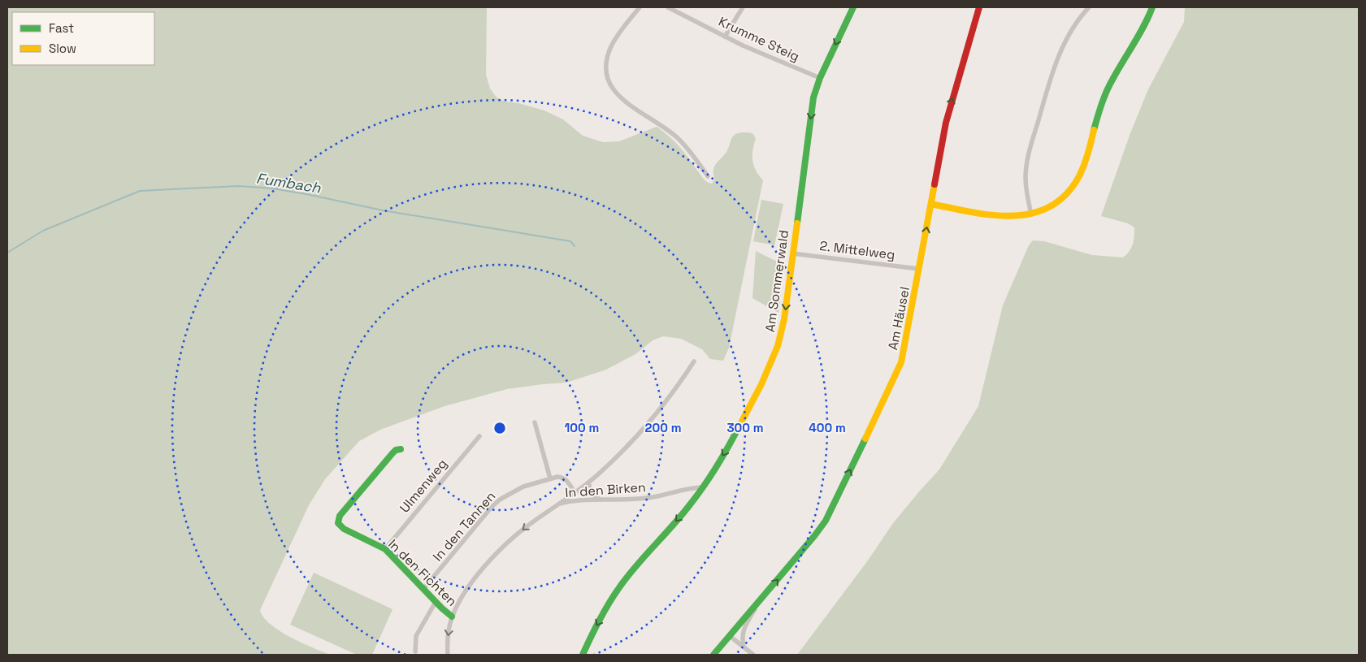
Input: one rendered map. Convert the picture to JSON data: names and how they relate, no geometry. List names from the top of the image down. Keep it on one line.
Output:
{"streets":{"street":["Krumme Steig","2. Mittelweg","Am Sommerwald","Am Häusel","Ulmenweg","In den Birken","In den Tannen","In den Fichten"]},"crossings":[["Krumme Steig","Am Sommerwald"],["2. Mittelweg","Am Sommerwald"],["2. Mittelweg","Am Häusel"],["Am Sommerwald","In den Birken"],["Ulmenweg","In den Fichten"],["In den Birken","In den Fichten"],["In den Tannen","In den Fichten"]],"one_way":["Am Sommerwald","Am Häusel","In den Birken"],"water":["Fumbach"],"legend":["Fast","Slow"],"rings":["100 m","200 m","300 m","400 m"]}
